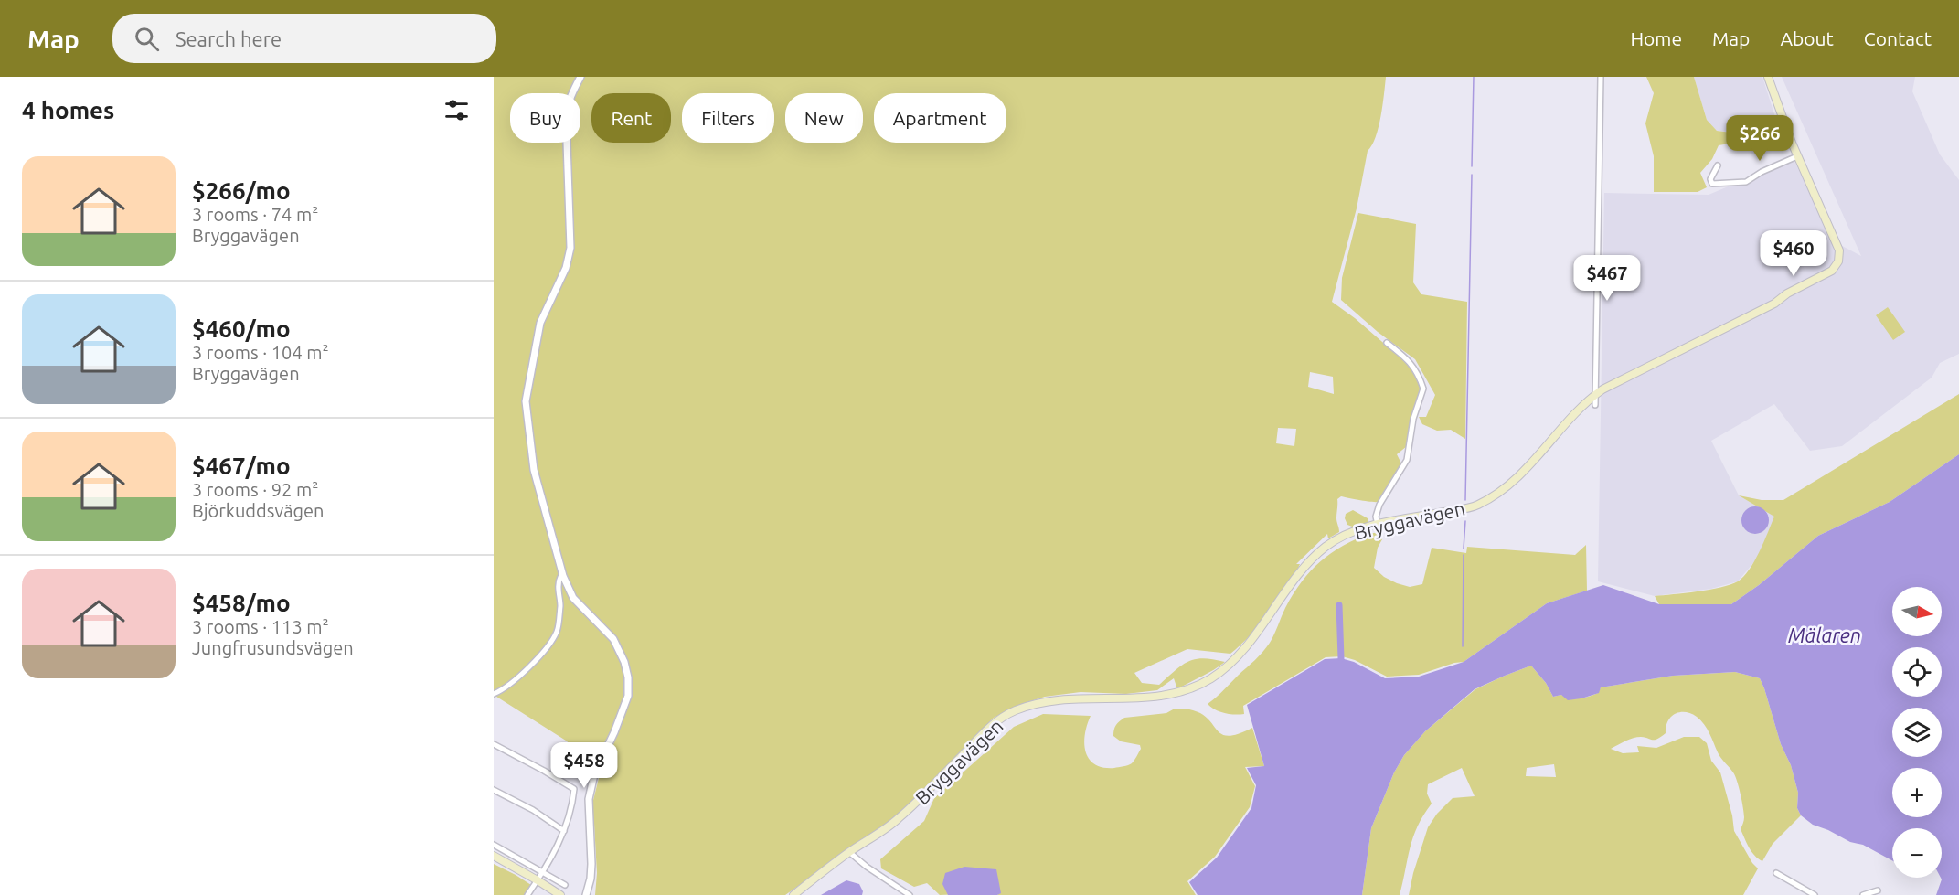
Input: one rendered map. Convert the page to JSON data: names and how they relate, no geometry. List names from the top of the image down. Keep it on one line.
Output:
{"streets":{"main road":["Bryggavägen"]},"water":["Mälaren"],"north":"right","page":{"header":"Map","search":"Search here","nav":["Home","Map","About","Contact"],"heading":"4 homes","chip":["Buy","Rent","Filters","New","Apartment"],"price":["$266","$460","$467","$458"],"list":[{"name":"$266/mo","note":"3 rooms · 74 m² · Bryggavägen"},{"name":"$460/mo","note":"3 rooms · 104 m² · Bryggavägen"},{"name":"$467/mo","note":"3 rooms · 92 m² · Björkuddsvägen"},{"name":"$458/mo","note":"3 rooms · 113 m² · Jungfrusundsvägen"}],"map_buttons":["+","−"]}}
